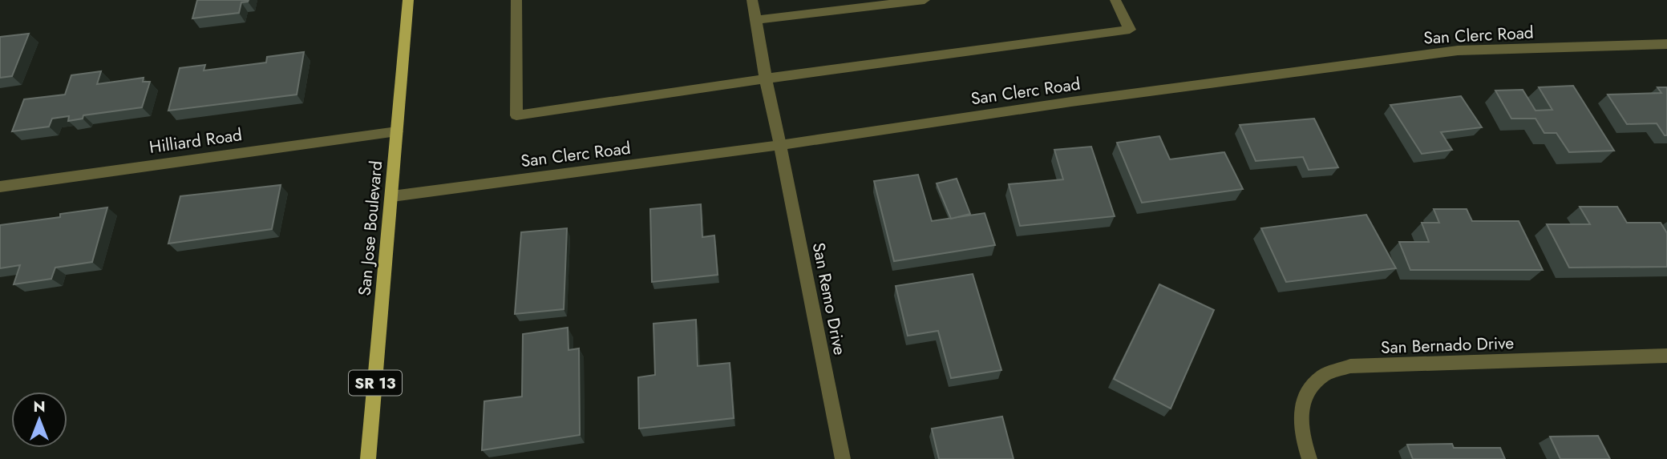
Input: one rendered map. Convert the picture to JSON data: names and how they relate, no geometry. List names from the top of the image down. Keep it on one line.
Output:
{"streets":{"main road":["San Jose Boulevard","SR 13"],"street":["San Clerc Road","Hilliard Road","San Remo Drive","San Bernado Drive"]},"crossings":[["San Clerc Road","San Jose Boulevard"],["San Clerc Road","San Remo Drive"],["Hilliard Road","San Jose Boulevard"]],"north":"top"}
